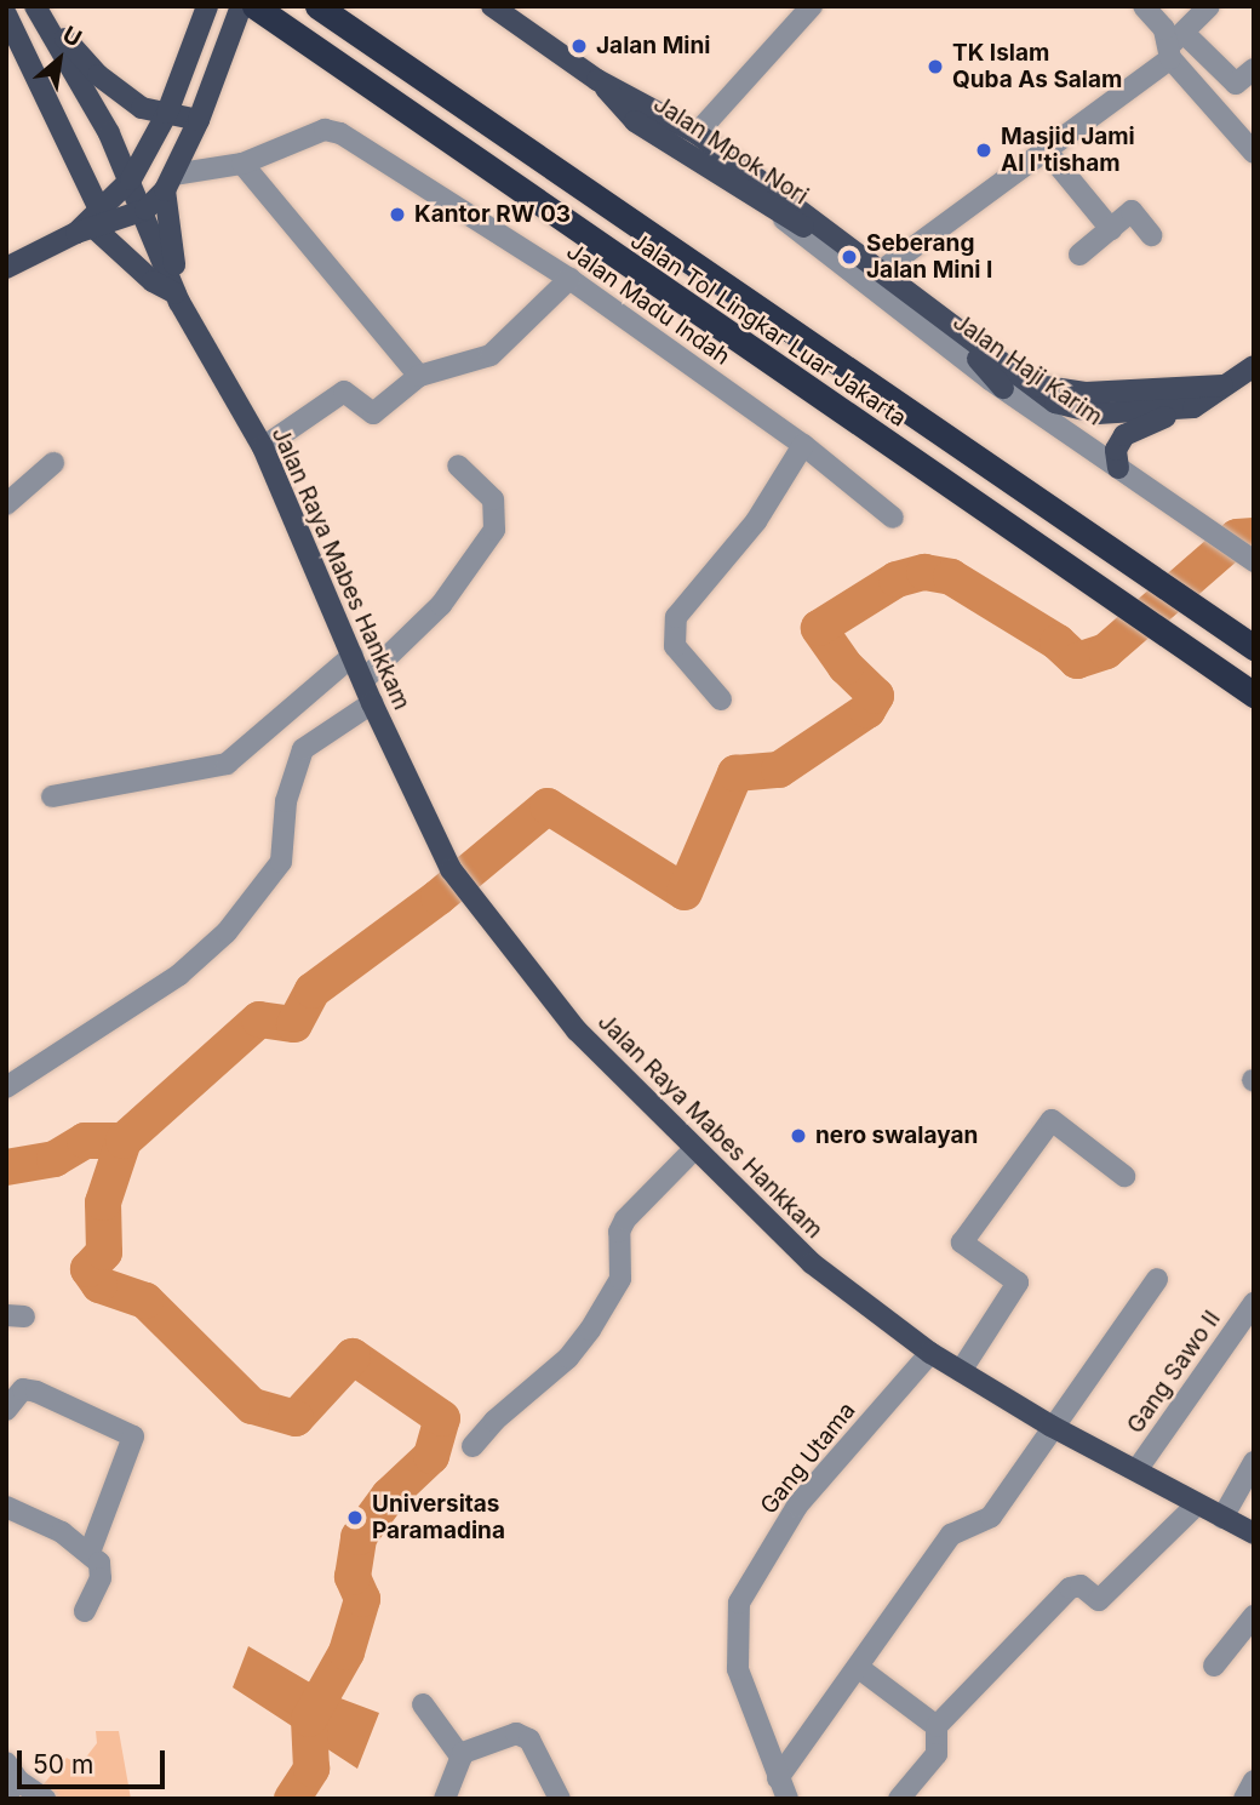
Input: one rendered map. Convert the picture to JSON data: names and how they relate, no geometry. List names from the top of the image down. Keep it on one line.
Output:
{"streets":{"highway":["Jalan Tol Lingkar Luar Jakarta"],"main road":["Jalan Mpok Nori","Jalan Raya Mabes Hankkam"],"street":["Jalan Madu Indah","Jalan Haji Karim","Gang Sawo II","Gang Utama"]},"crossings":[["Jalan Mpok Nori","Jalan Haji Karim"],["Jalan Raya Mabes Hankkam","Gang Sawo II"],["Jalan Raya Mabes Hankkam","Gang Utama"]],"places":["Jalan Mini","TK Islam Quba As Salam","Masjid Jami Al I'tisham","Kantor RW 03","Seberang Jalan Mini I","nero swalayan","Universitas Paramadina"],"scale_bar":"50 m","north":"top right"}
